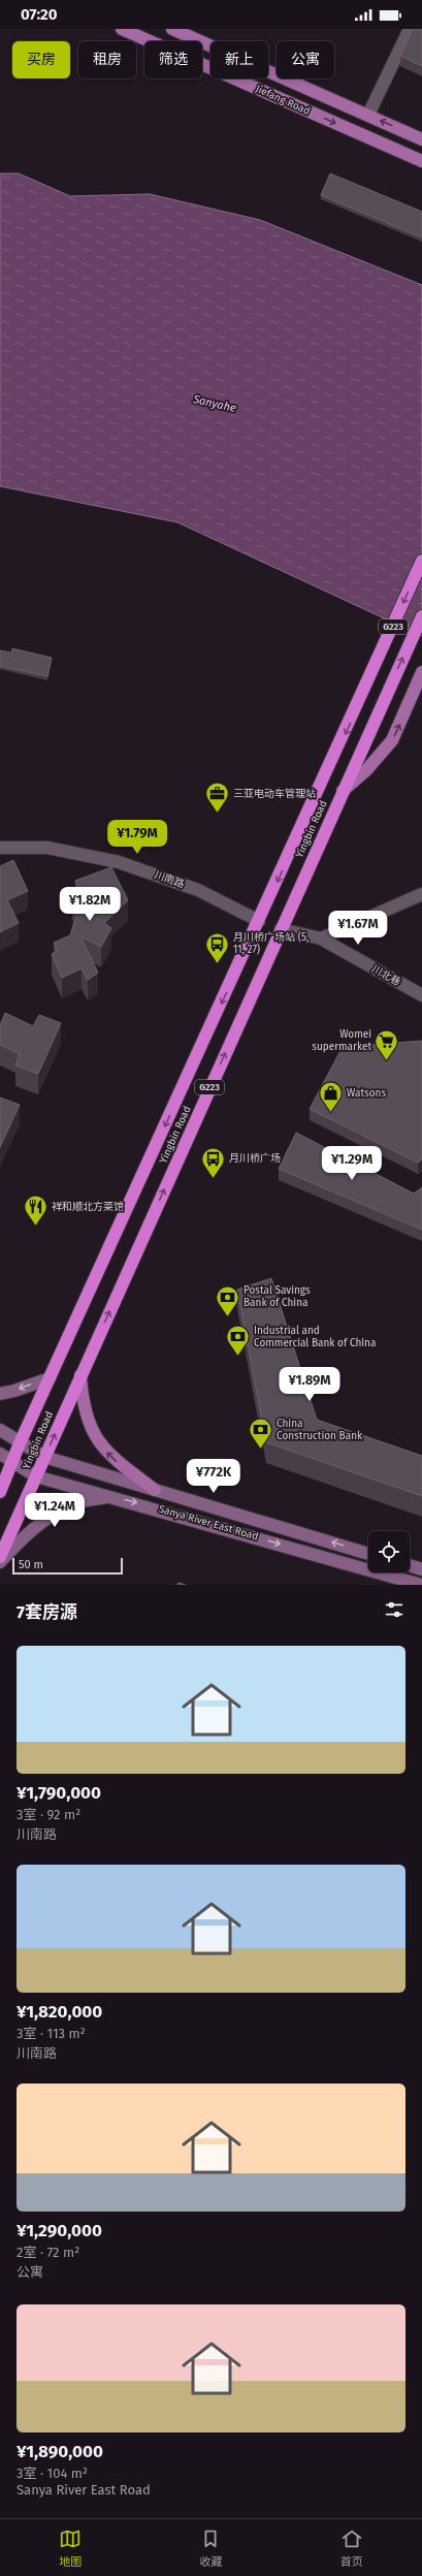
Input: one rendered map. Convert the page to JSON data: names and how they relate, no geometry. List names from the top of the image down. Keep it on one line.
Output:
{"streets":{"highway":["G223","Yingbin Road"],"main road":["Jiefang Road","Sanya River East Road"],"street":["川南路","川北巷"]},"crossings":[["Yingbin Road","川南路"],["Yingbin Road","川北巷"],["Yingbin Road","Sanya River East Road"]],"water":["Sanyahe"],"places":{"office":["三亚电动车管理站"],"bus stop":["月川桥广场站 (5, 11, 27)","月川桥广场"],"supermarket":["Womei supermarket"],"shop":["Watsons"],"restaurant":["祥和顺北方菜馆"],"bank":["Postal Savings Bank of China","Industrial and Commercial Bank of China","China Construction Bank"]},"scale_bar":"50 m","page":{"status":"07:20","chip":["买房","租房","筛选","新上","公寓"],"price":["¥1.79M","¥1.82M","¥1.67M","¥1.29M","¥1.89M","¥772K","¥1.24M"],"scale":"50 m","heading":"7套房源","list":[{"name":"¥1,790,000","note":"3室 · 92 m² · 川南路"},{"name":"¥1,820,000","note":"3室 · 113 m² · 川南路"},{"name":"¥1,290,000","note":"2室 · 72 m² · 公寓"},{"name":"¥1,890,000","note":"3室 · 104 m² · Sanya River East Road"}],"tabs":["地图","收藏","首页"]}}
